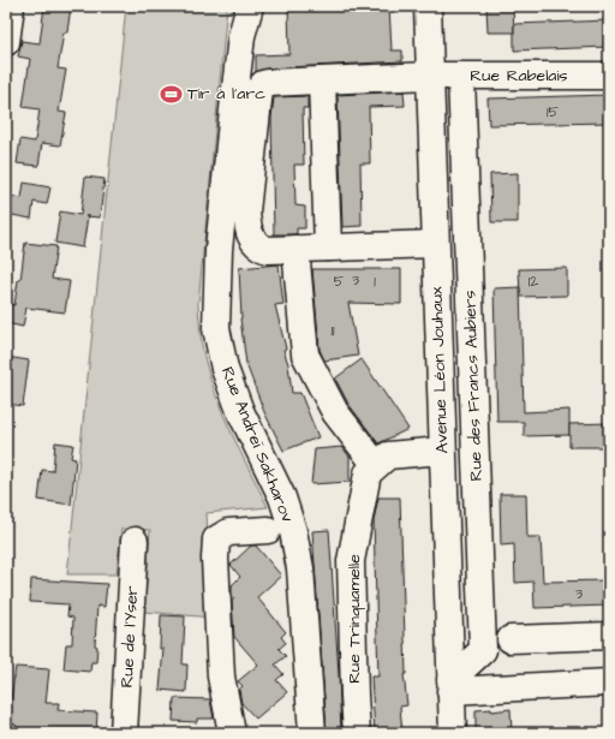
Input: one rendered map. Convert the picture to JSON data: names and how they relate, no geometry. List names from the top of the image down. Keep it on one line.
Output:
{"streets":{"street":["Rue Rabelais","Avenue Léon Jouhaux","Rue des Francs Aubiers","Rue Andreï Sakharov","Rue Trinquamelle","Rue de l'Yser"]},"crossings":[["Rue Rabelais","Avenue Léon Jouhaux"],["Rue Rabelais","Rue des Francs Aubiers"],["Avenue Léon Jouhaux","Rue des Francs Aubiers"]],"places":{"sports":["Tir à l'arc"]},"house_numbers":["15","3","5","1","12","11","3"]}
